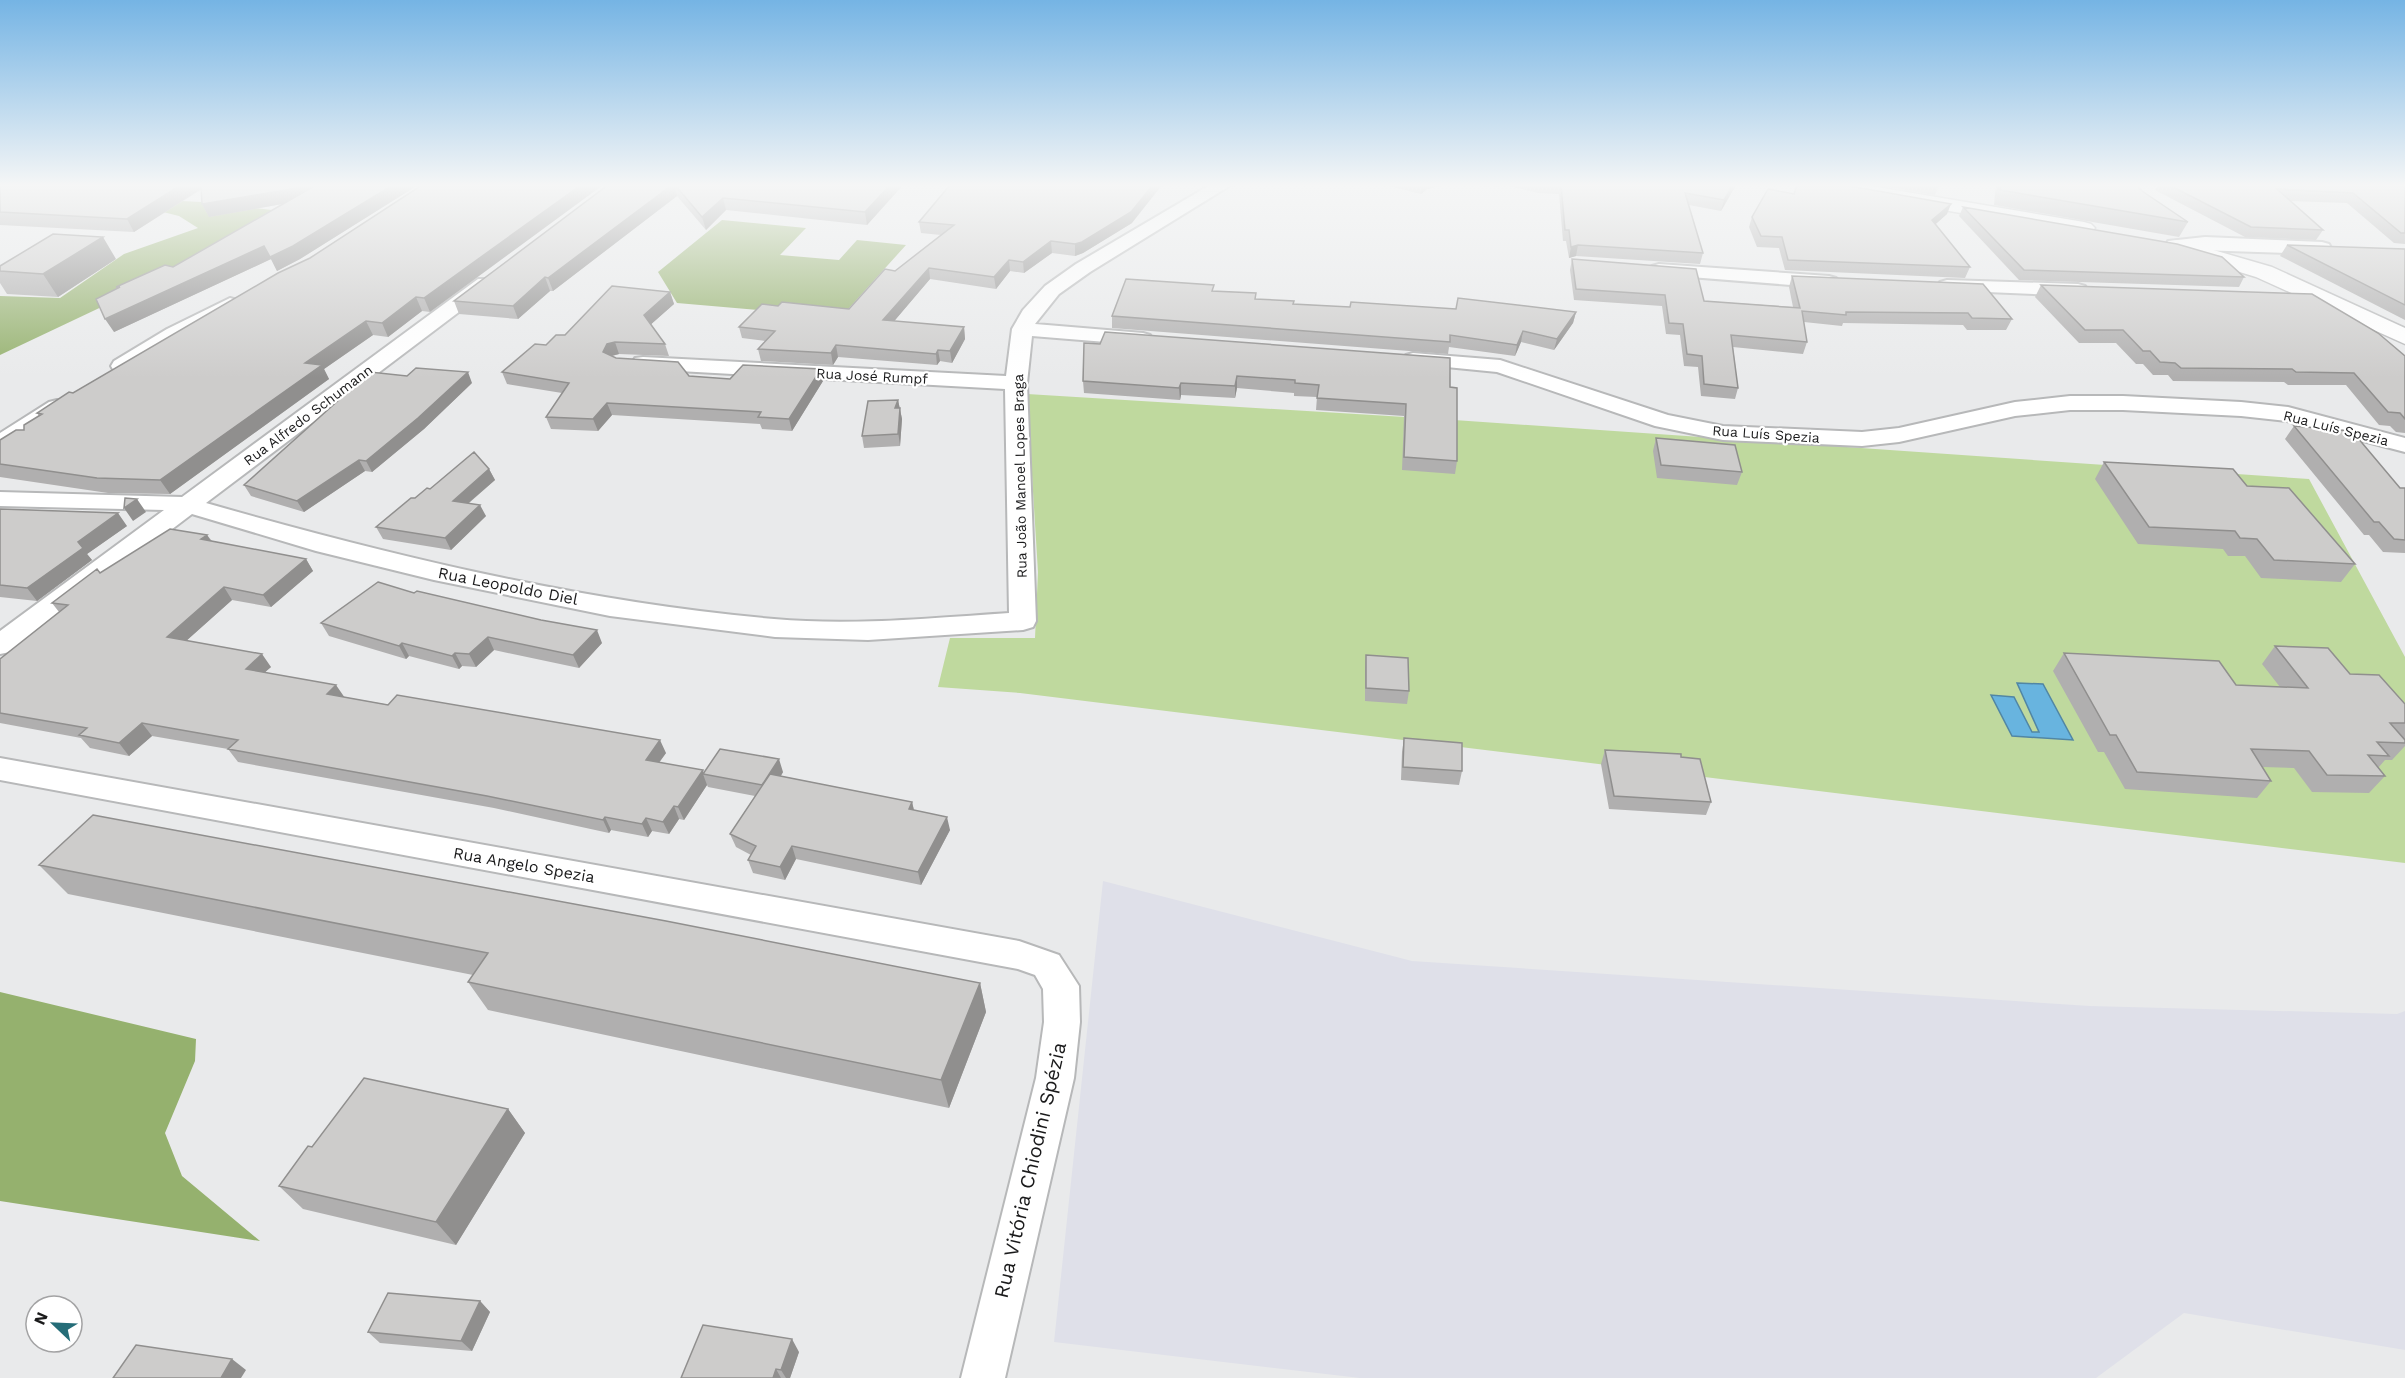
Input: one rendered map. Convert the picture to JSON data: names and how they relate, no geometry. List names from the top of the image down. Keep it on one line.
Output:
{"streets":{"street":["Rua José Rumpf","Rua Alfredo Schumann","Rua Luís Spezia","Rua João Manoel Lopes Braga","Rua Leopoldo Diel","Rua Angelo Spezia","Rua Vitória Chiodini Spézia"]},"crossings":[["Rua José Rumpf","Rua João Manoel Lopes Braga"],["Rua Alfredo Schumann","Rua Leopoldo Diel"],["Rua João Manoel Lopes Braga","Rua Leopoldo Diel"],["Rua Angelo Spezia","Rua Vitória Chiodini Spézia"]],"north":"top left"}
